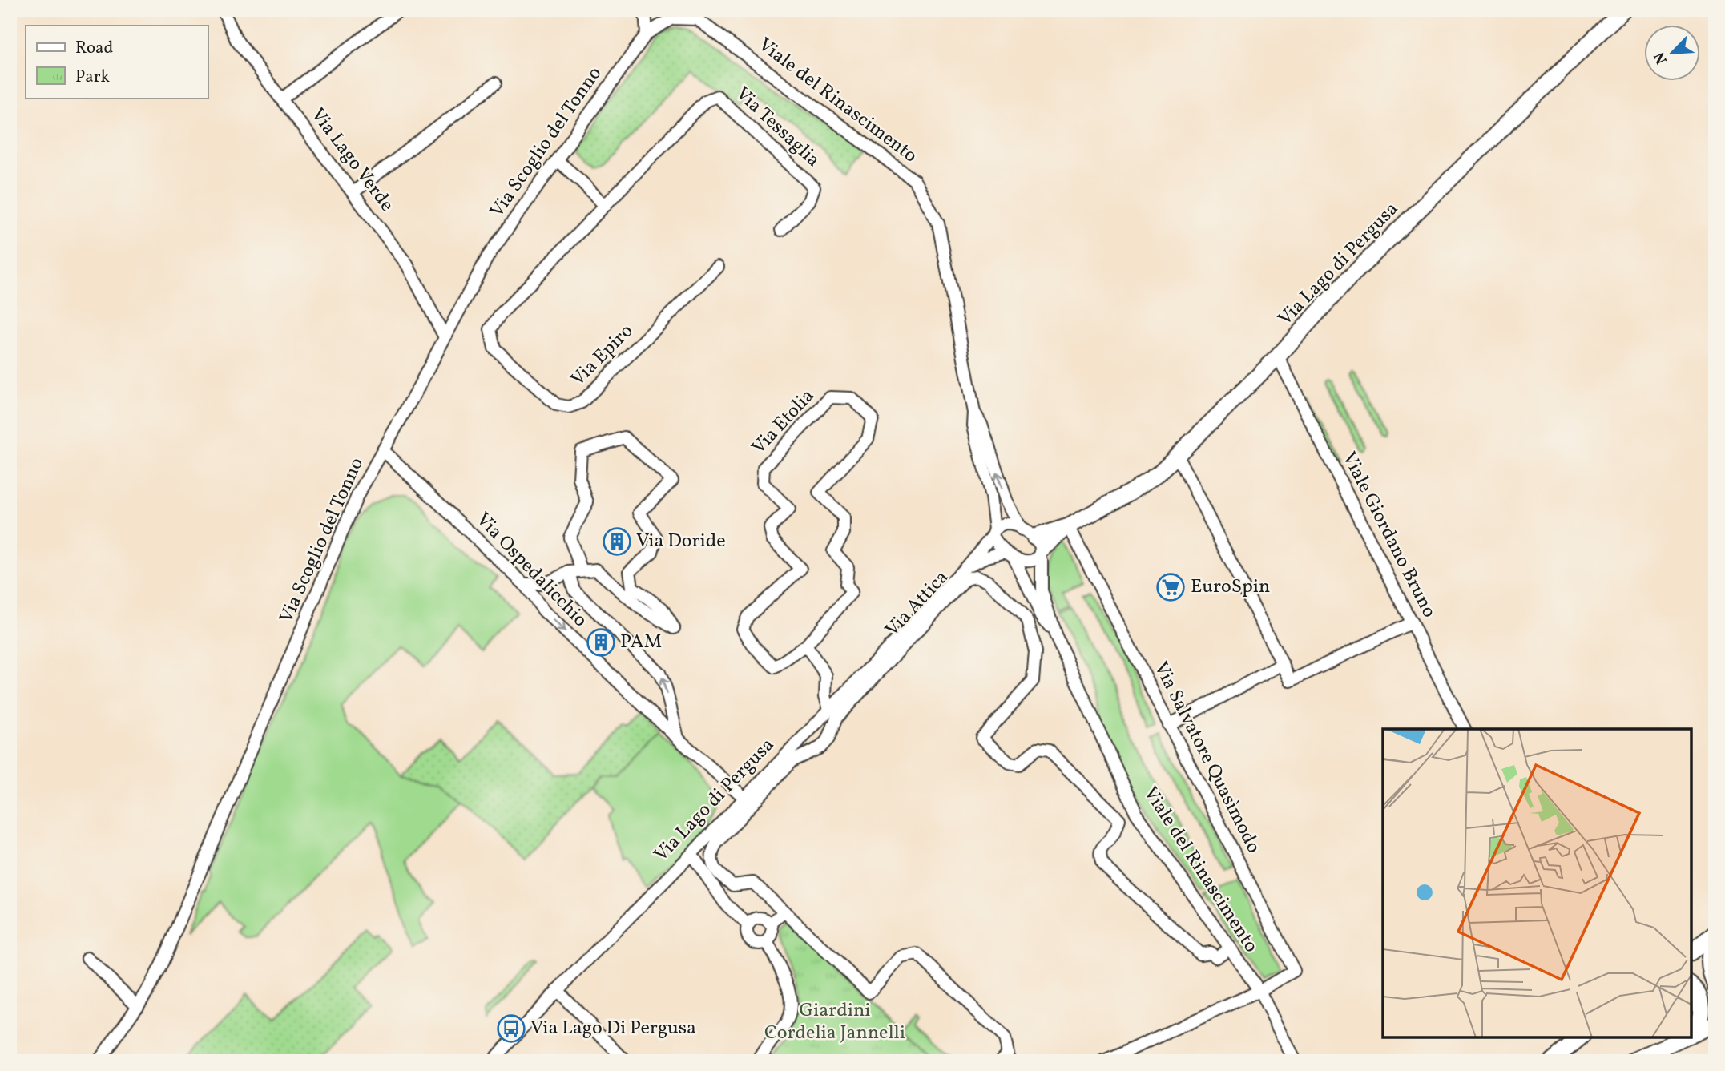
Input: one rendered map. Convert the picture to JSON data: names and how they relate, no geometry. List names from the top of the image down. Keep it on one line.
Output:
{"streets":{"street":["Viale del Rinascimento","Via Tessaglia","Via Scoglio del Tonno","Via Lago Verde","Via Lago di Pergusa","Via Epiro","Via Etolia","Viale Giordano Bruno","Via Ospedalicchio","Via Attica","Via Salvatore Quasìmodo"]},"crossings":[["Viale del Rinascimento","Via Scoglio del Tonno"],["Viale del Rinascimento","Via Lago di Pergusa"],["Viale del Rinascimento","Via Attica"],["Via Tessaglia","Via Epiro"],["Via Scoglio del Tonno","Via Lago Verde"],["Via Scoglio del Tonno","Via Ospedalicchio"],["Via Lago di Pergusa","Viale Giordano Bruno"],["Via Lago di Pergusa","Via Ospedalicchio"],["Via Lago di Pergusa","Via Salvatore Quasìmodo"]],"parks":["Giardini Cordelia Jannelli"],"places":{"building":["Via Doride","PAM"],"supermarket":["EuroSpin"],"bus stop":["Via Lago Di Pergusa"]},"legend":["Road","Park"],"north":"bottom left"}
